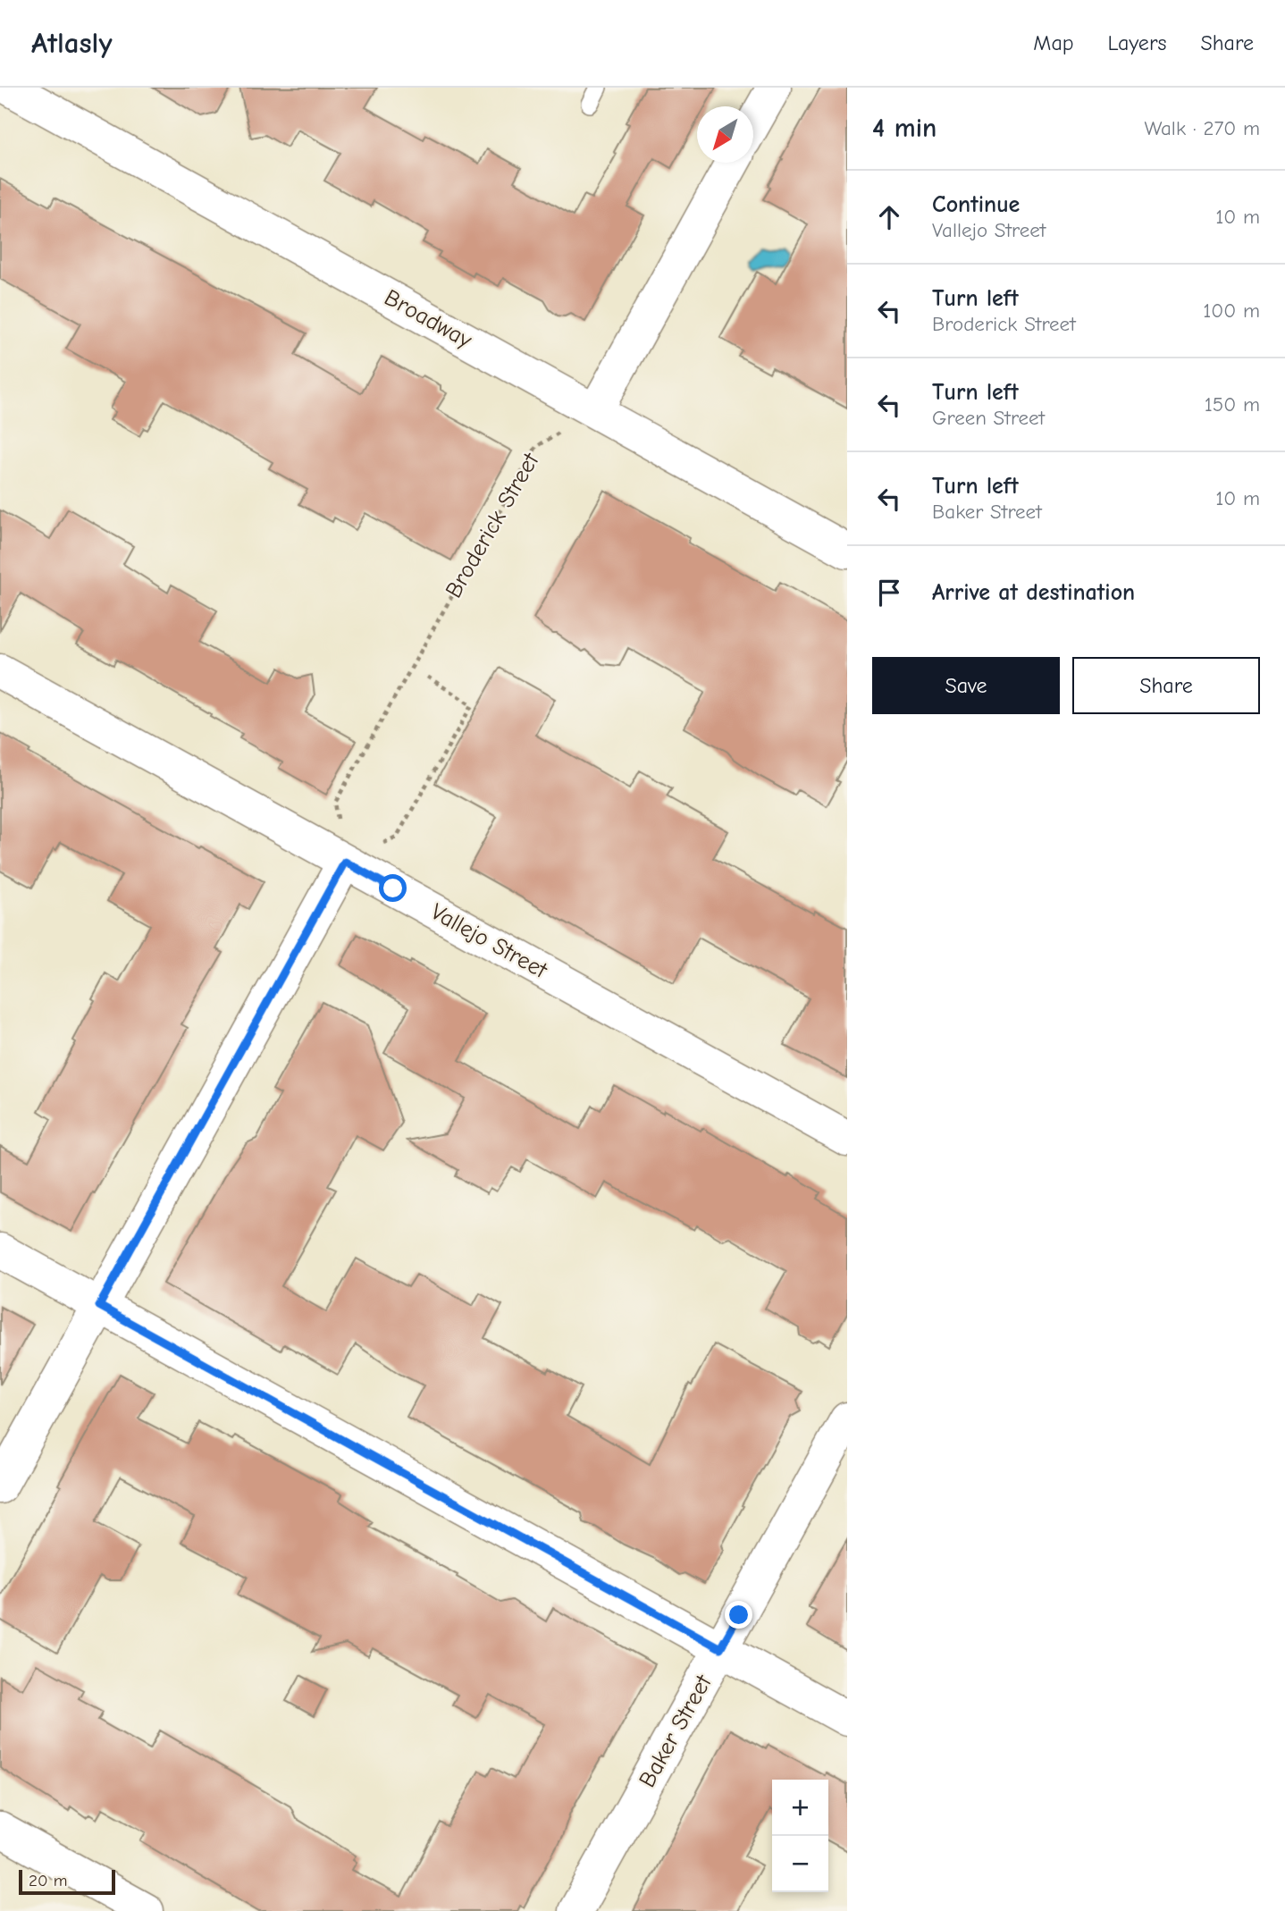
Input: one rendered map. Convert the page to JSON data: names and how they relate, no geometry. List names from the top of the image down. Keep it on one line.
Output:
{"streets":{"street":["Broadway","Vallejo Street","Baker Street"],"path":["Broderick Street"]},"crossings":[["Broadway","Broderick Street"],["Broderick Street","Vallejo Street"]],"scale_bar":"20 m","north":"bottom left","page":{"header":"Atlasly","nav":["Map","Layers","Share"],"heading":["4 min","Walk · 270 m"],"list":[["Continue","Vallejo Street","10 m"],["Turn left","Broderick Street","100 m"],["Turn left","Green Street","150 m"],["Turn left","Baker Street","10 m"],"Arrive at destination"],"buttons":["Save","Share"],"map_buttons":["+","−"],"scale":"20 m"}}
